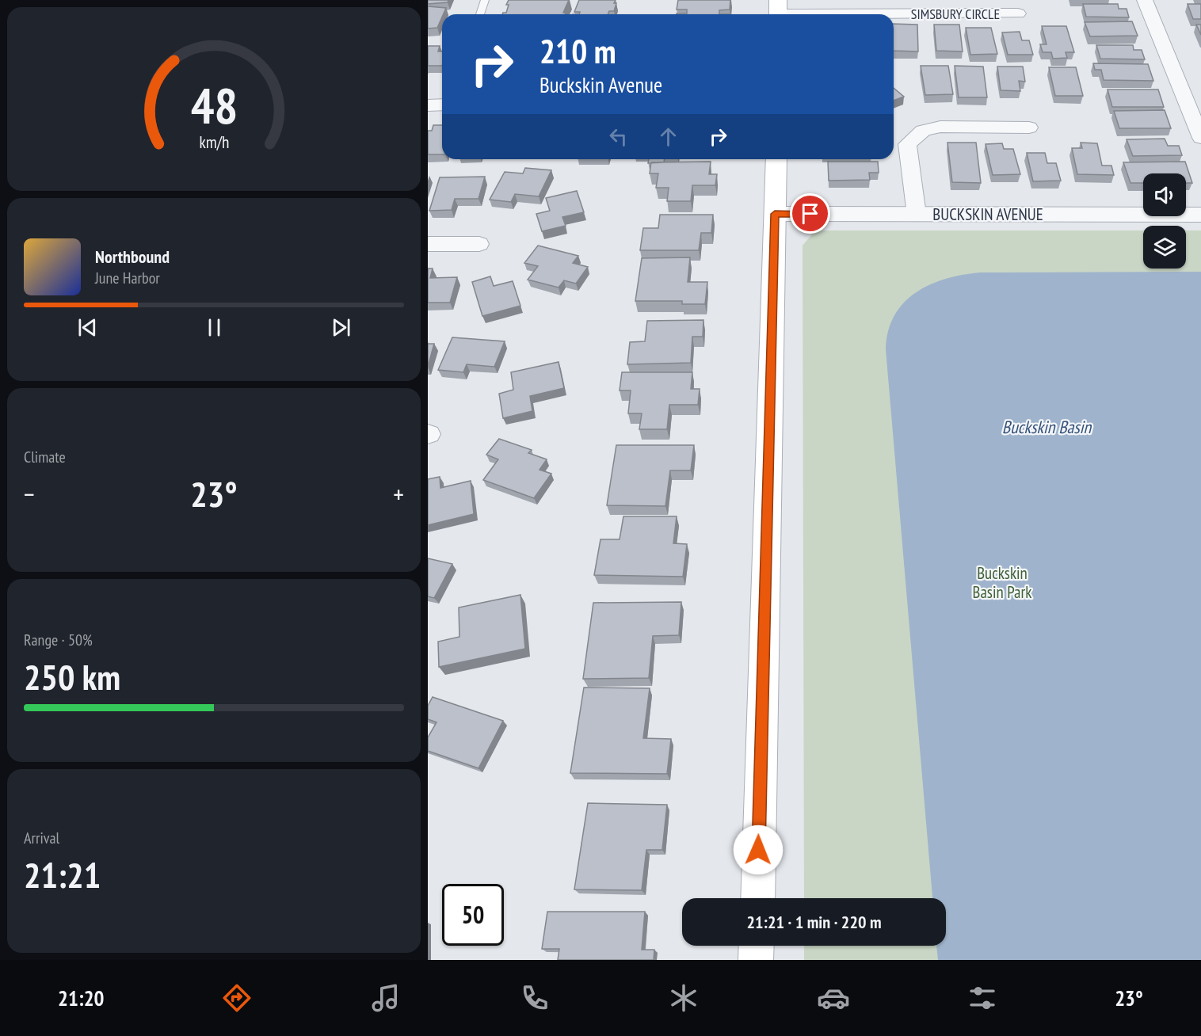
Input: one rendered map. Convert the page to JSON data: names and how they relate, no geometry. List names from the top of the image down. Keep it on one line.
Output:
{"streets":{"street":["SIMSBURY CIRCLE","BUCKSKIN AVENUE"]},"water":["Buckskin Basin"],"parks":["Buckskin Basin Park"],"page":{"turn":["210 m","Buckskin Avenue"],"song":["Northbound","June Harbor"],"tile":["Climate",["Range · 50%","250 km"],["Arrival","21:21"]],"heat":["−","23°","+"],"limit":"50","trip":"21:21 · 1 min · 220 m","tabs":["21:20","23°"],"gauge":["48","km/h"]}}
